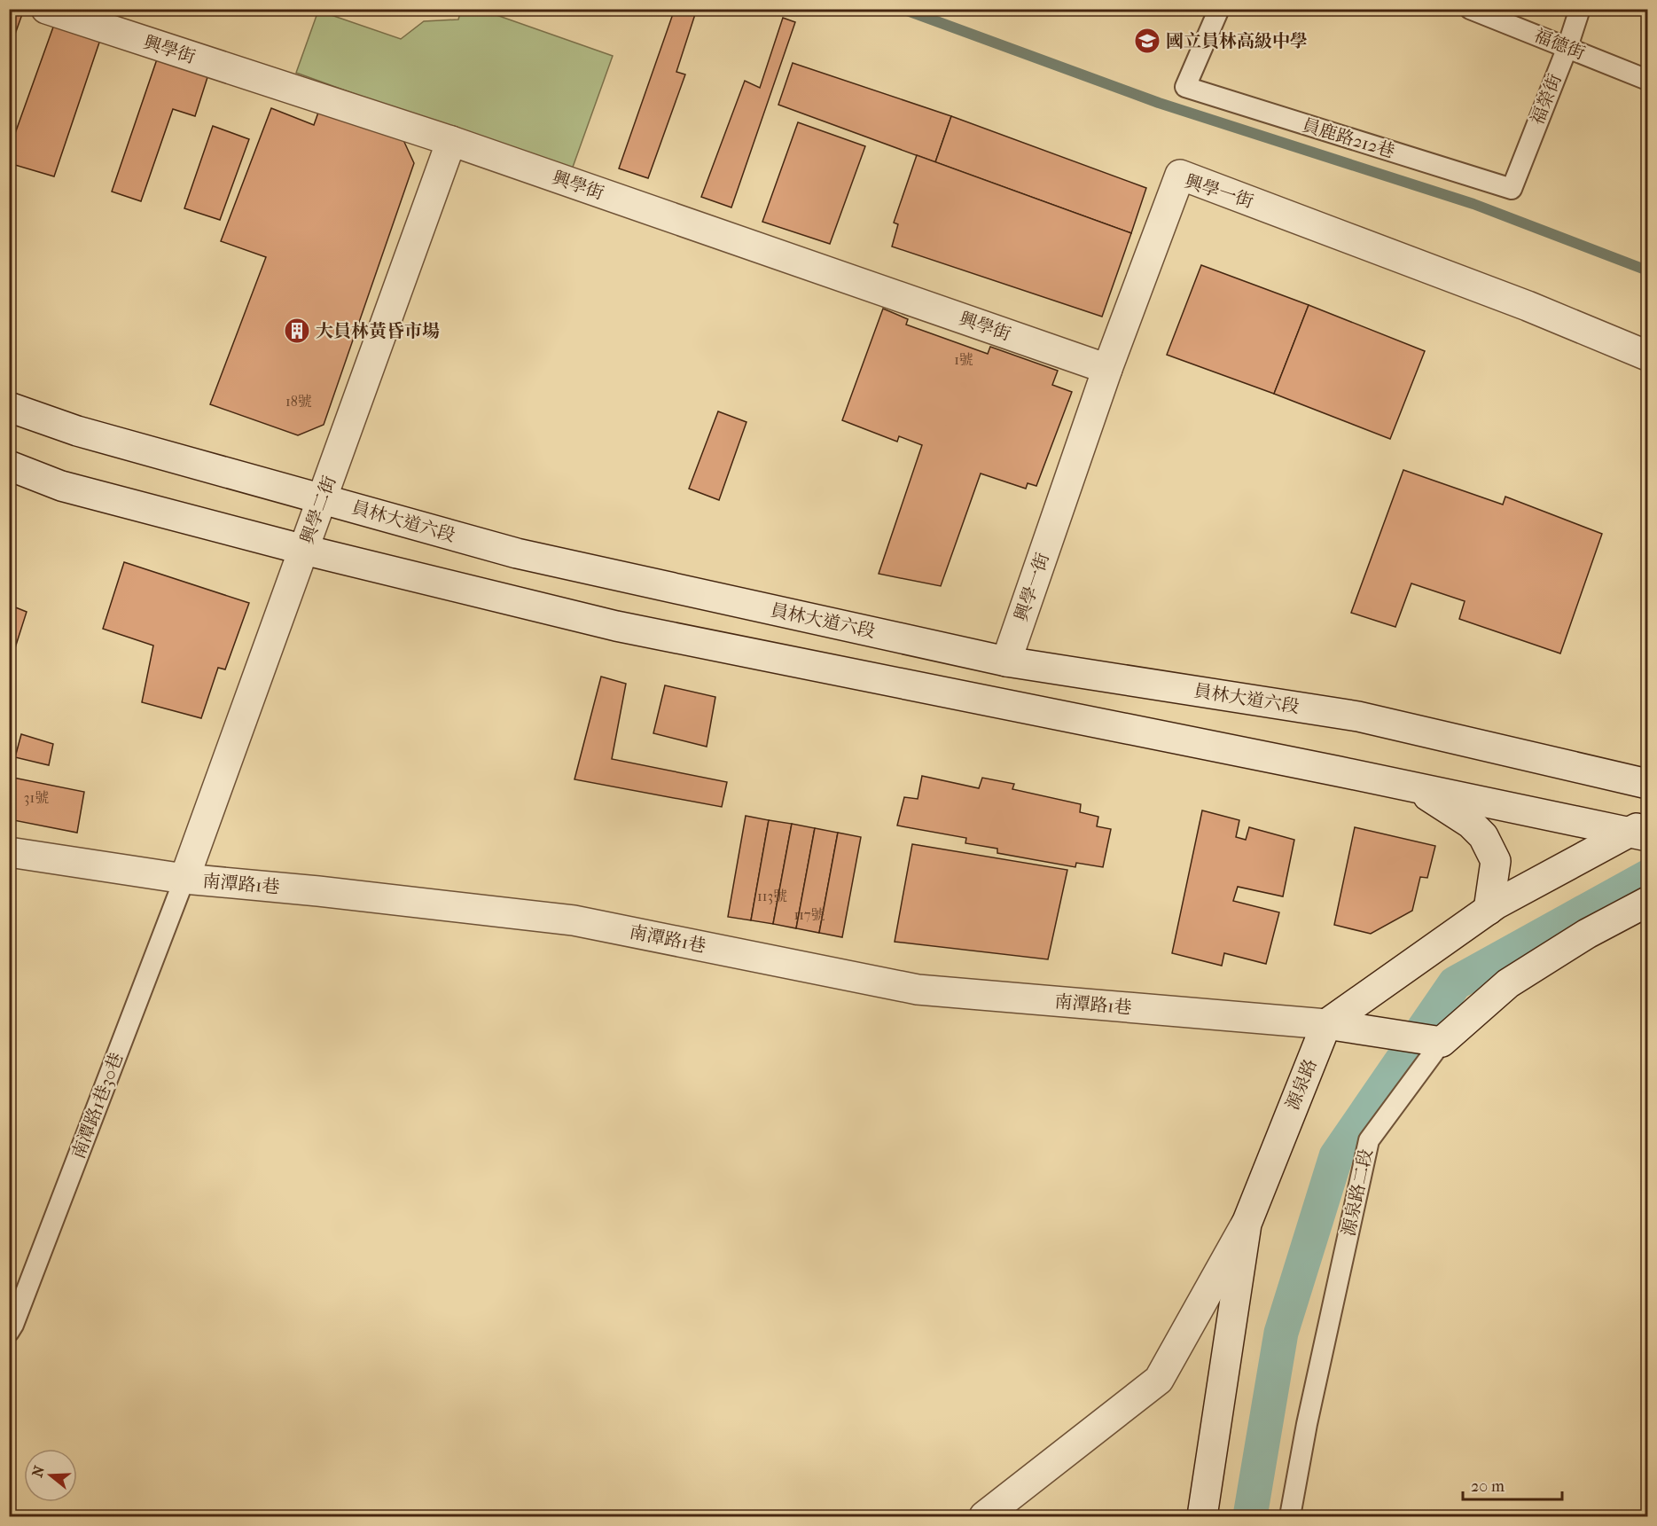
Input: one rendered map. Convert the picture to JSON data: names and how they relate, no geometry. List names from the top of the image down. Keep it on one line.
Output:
{"streets":{"street":["興學街","興學一街","興學二街","員林大道六段","南潭路1巷","源泉路","源泉路二段"],"lane":["福德街","福榮街","員鹿路212巷","南潭路1巷30巷"]},"crossings":[["福德街","福榮街"],["興學街","興學一街"],["興學街","興學二街"],["福榮街","員鹿路212巷"],["興學一街","員林大道六段"],["興學二街","員林大道六段"],["興學二街","南潭路1巷"],["興學二街","南潭路1巷30巷"],["南潭路1巷","源泉路"],["南潭路1巷","南潭路1巷30巷"],["南潭路1巷","源泉路二段"]],"places":{"school or university":["國立員林高級中學"],"building":["大員林黃昏市場"]},"house_numbers":["1號","18號","31號","113號","117號"],"scale_bar":"20 m","north":"left"}
